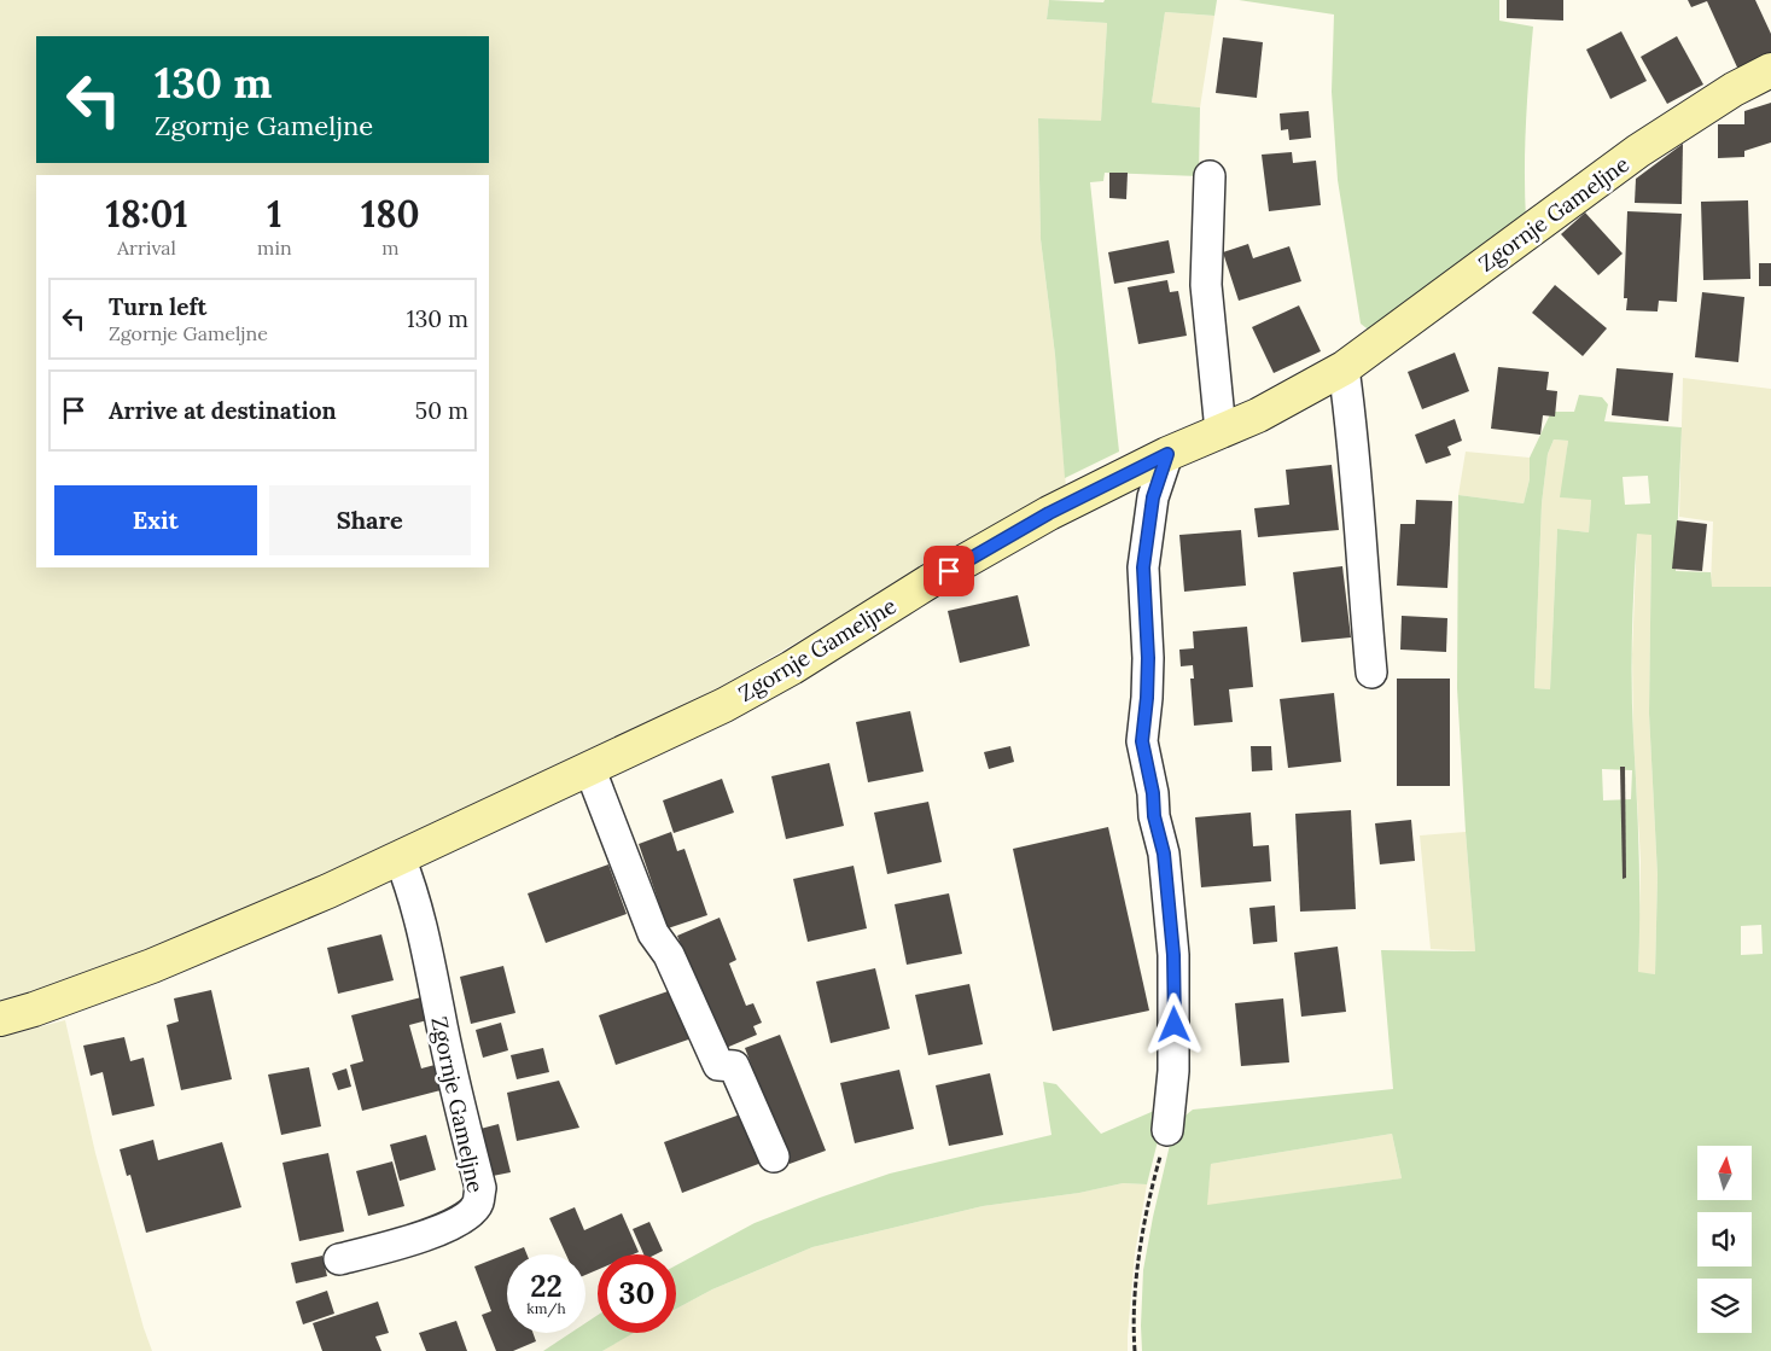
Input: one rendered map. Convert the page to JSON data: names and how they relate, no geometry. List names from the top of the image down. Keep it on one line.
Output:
{"streets":{"street":["Zgornje Gameljne"]},"north":"top","page":{"turn":["130 m","Zgornje Gameljne"],"eta":["18:01","Arrival","1","min","180","m"],"list":[{"name":"Turn left","note":"Zgornje Gameljne","value":"130 m"},{"name":"Arrive at destination","value":"50 m"}],"buttons":["Exit","Share"],"speed":"22 km/h","limit":"30"}}
